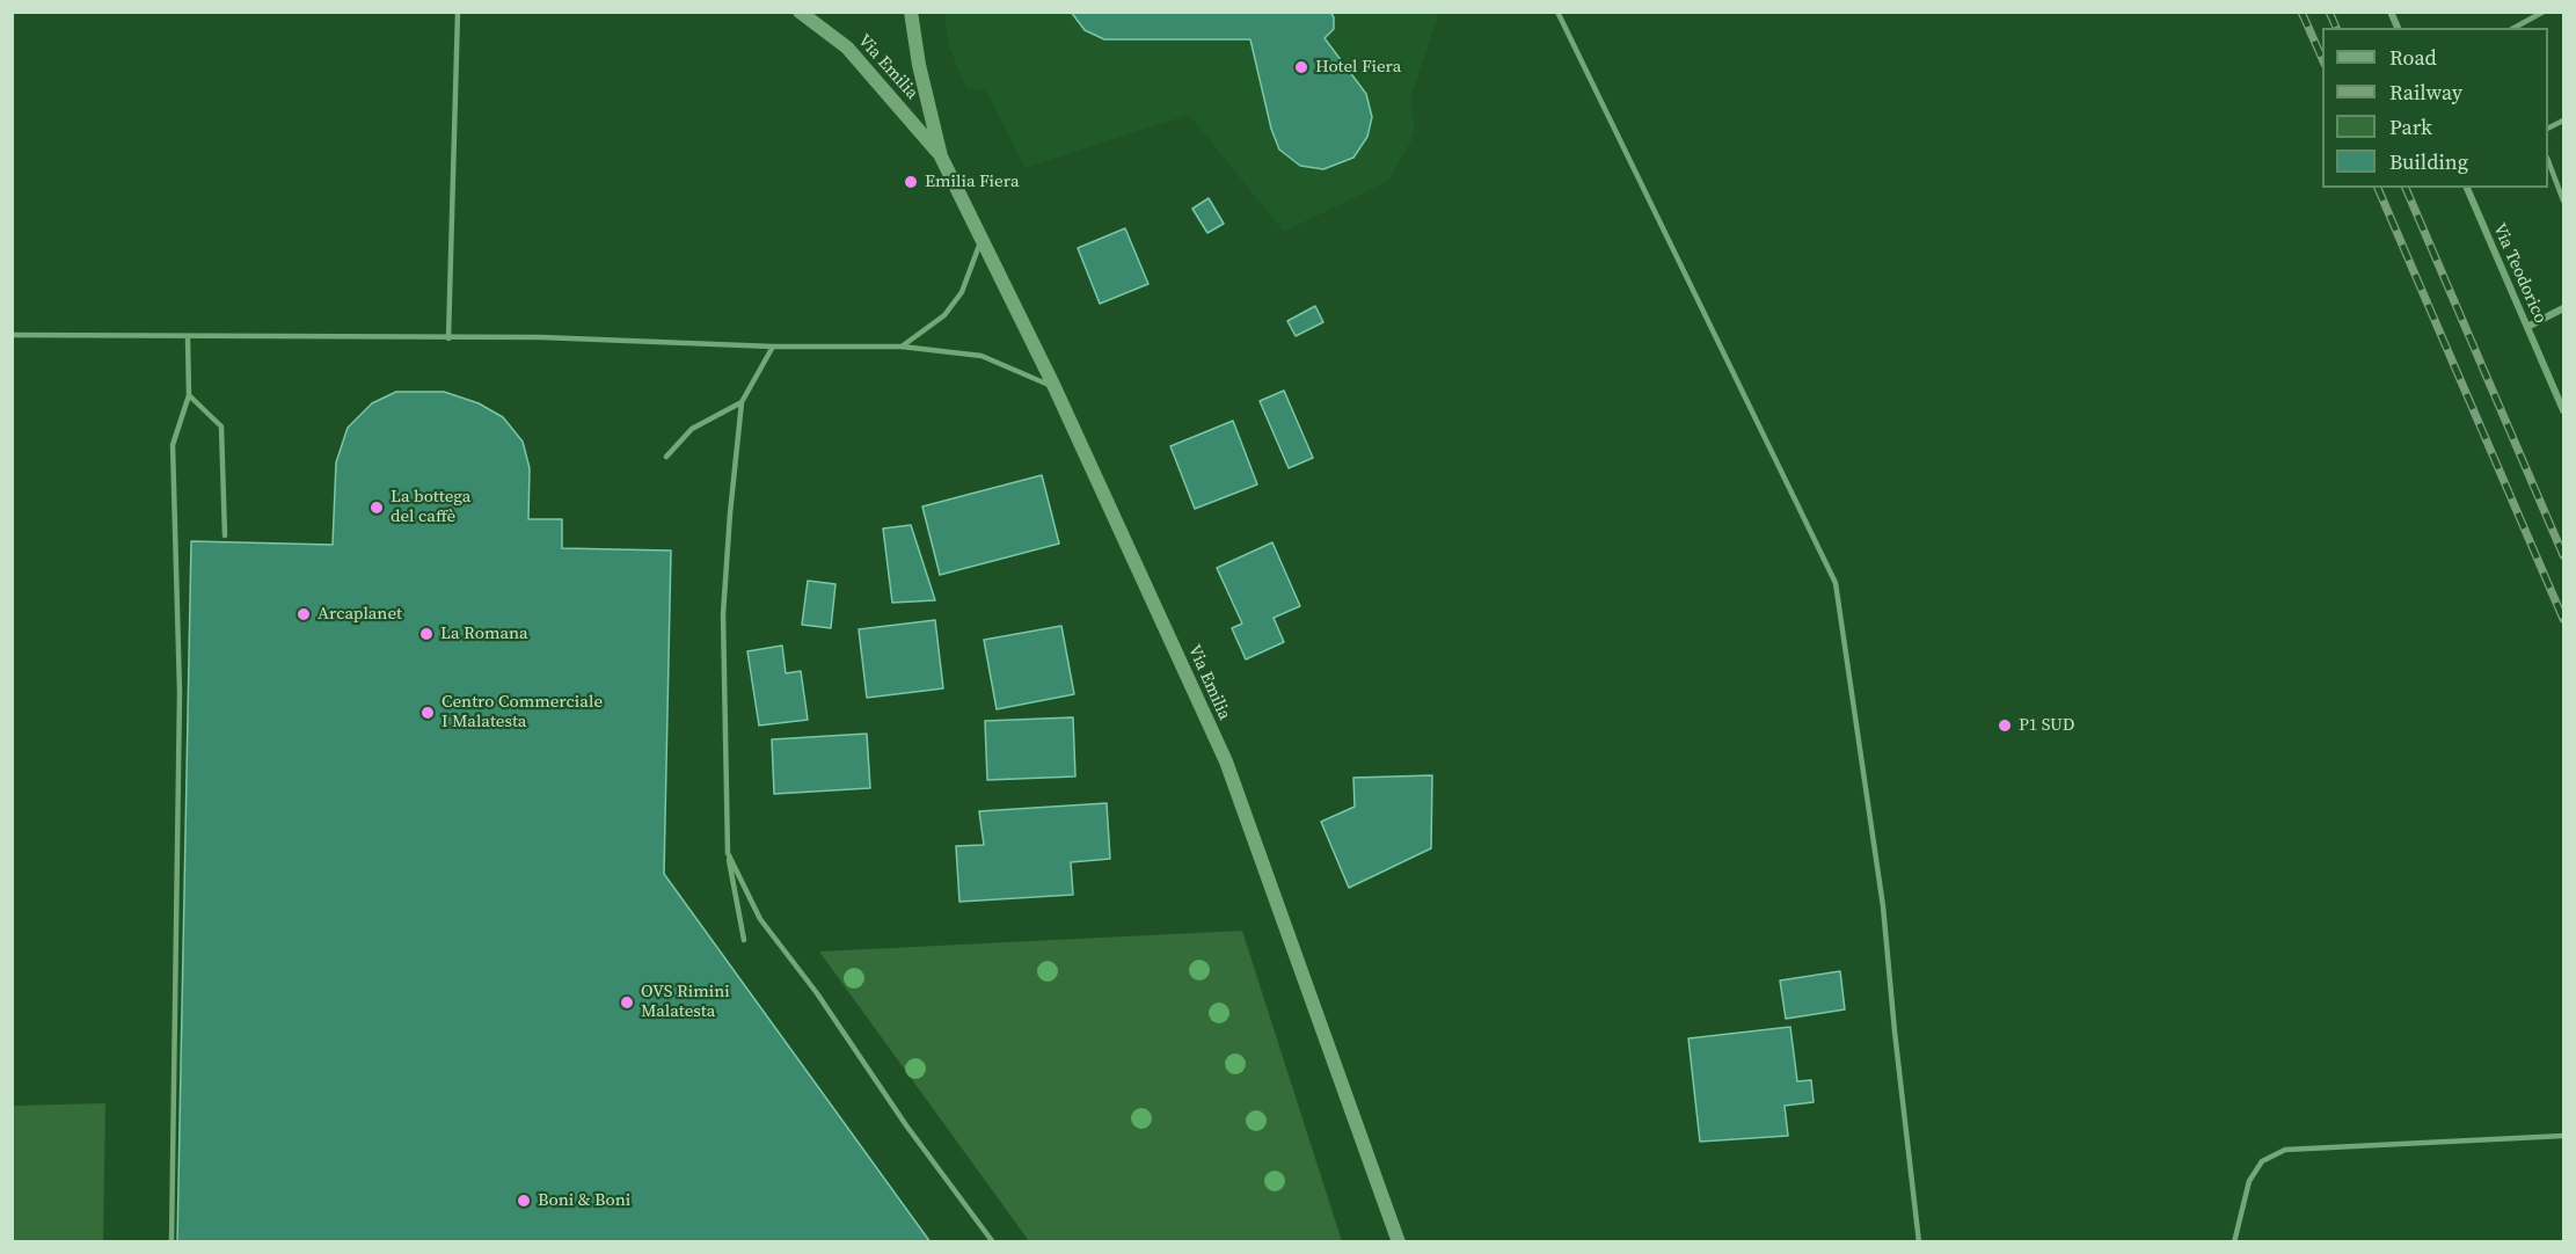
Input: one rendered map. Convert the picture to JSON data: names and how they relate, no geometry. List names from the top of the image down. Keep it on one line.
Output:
{"streets":{"main road":["Via Emilia"],"street":["Via Teodorico"]},"places":["Hotel Fiera","Emilia Fiera","La bottega del caffè","Arcaplanet","La Romana","Centro Commerciale I Malatesta","P1 SUD","OVS Rimini Malatesta","Boni & Boni"],"legend":["Road","Railway","Park","Building"]}
